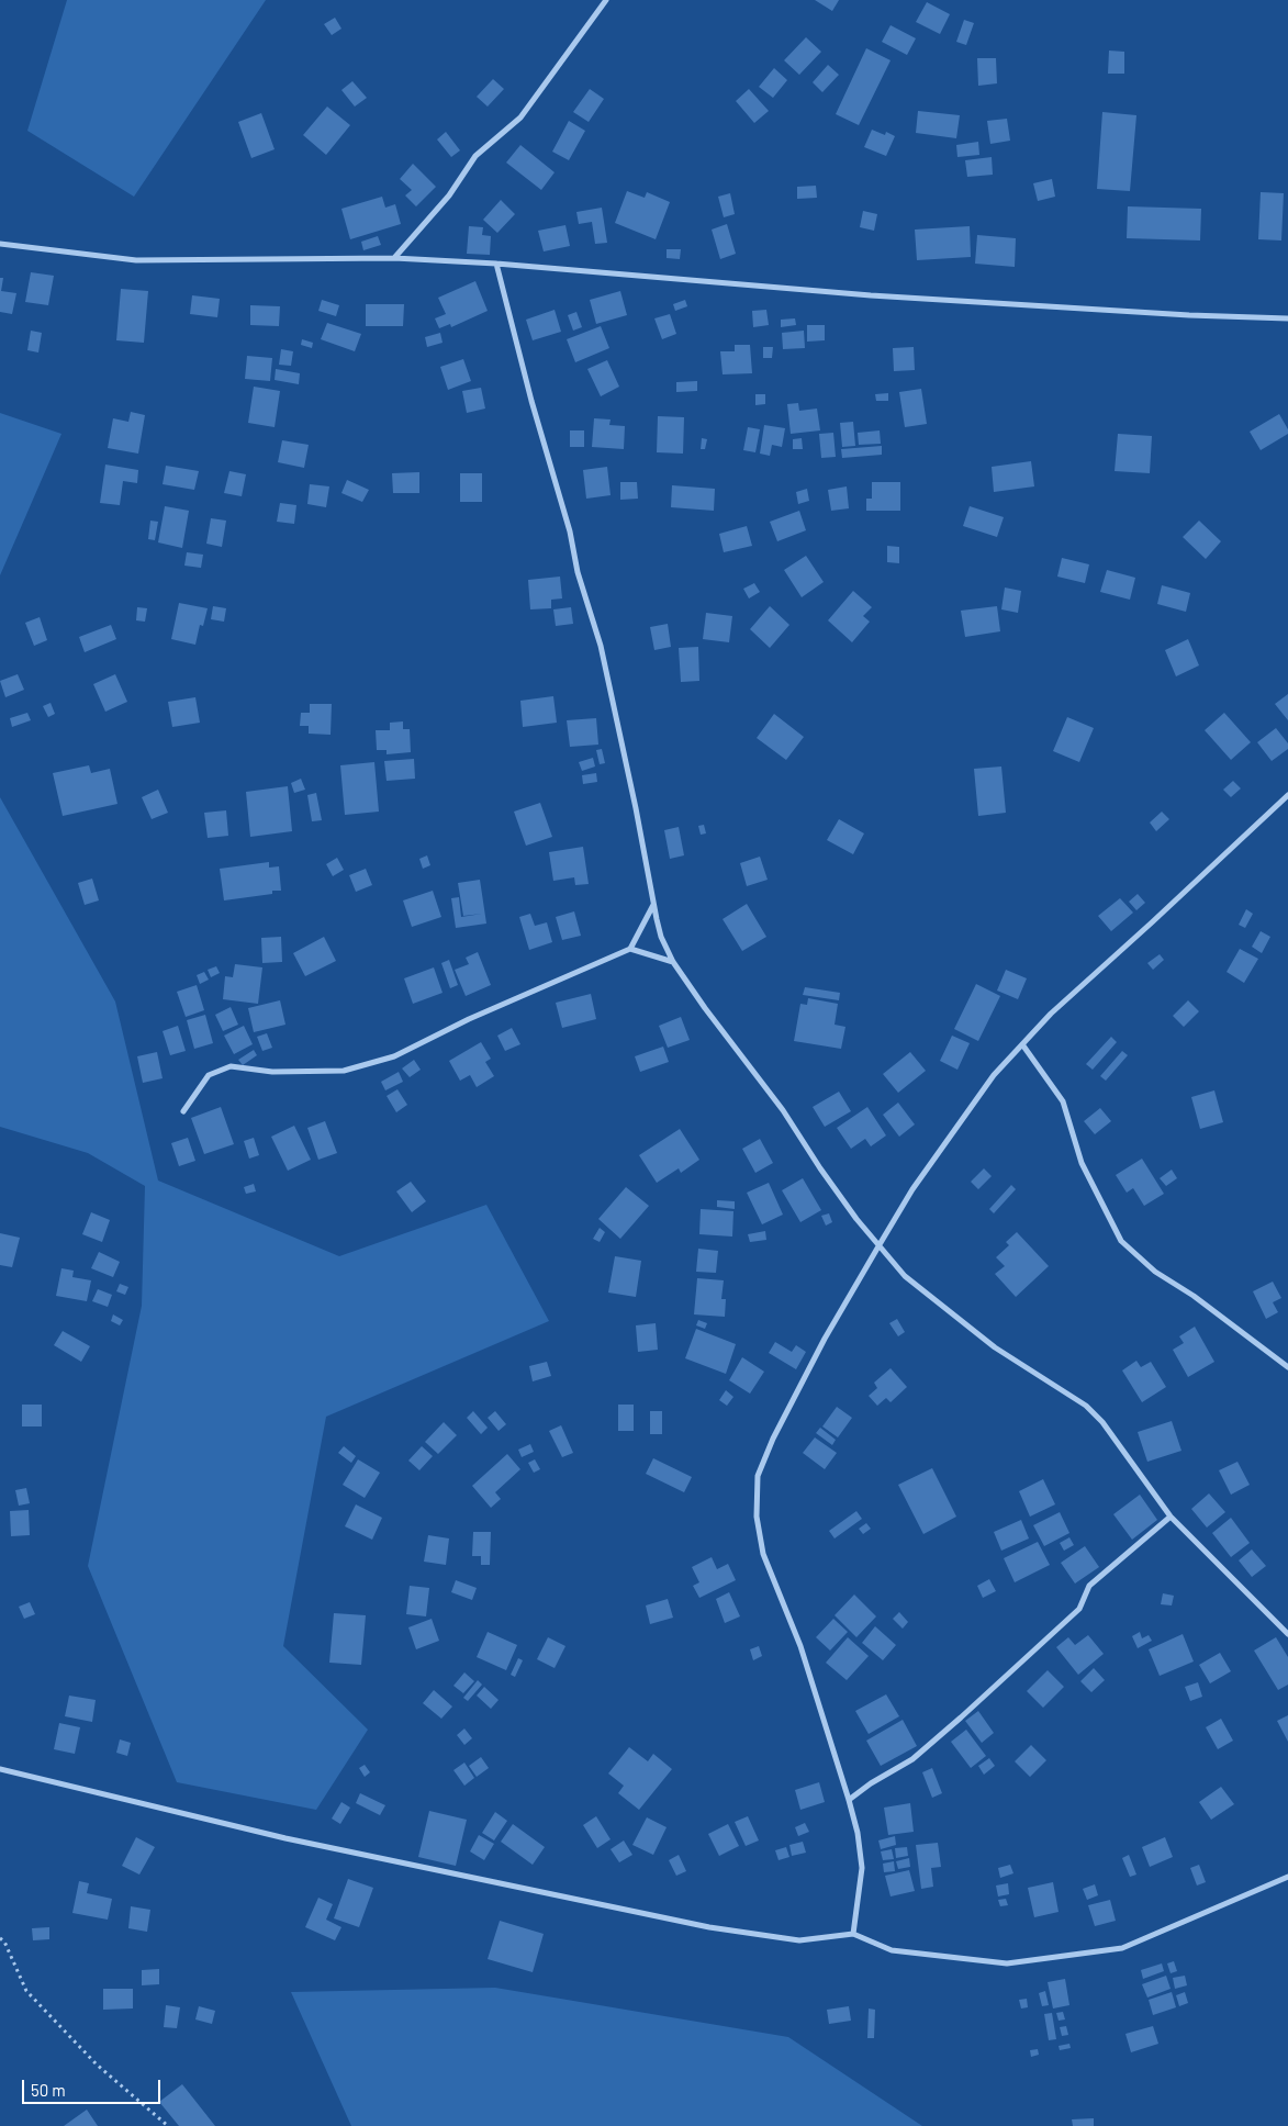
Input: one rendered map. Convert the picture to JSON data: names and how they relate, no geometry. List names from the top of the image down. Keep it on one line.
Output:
{"scale_bar":"50 m"}
